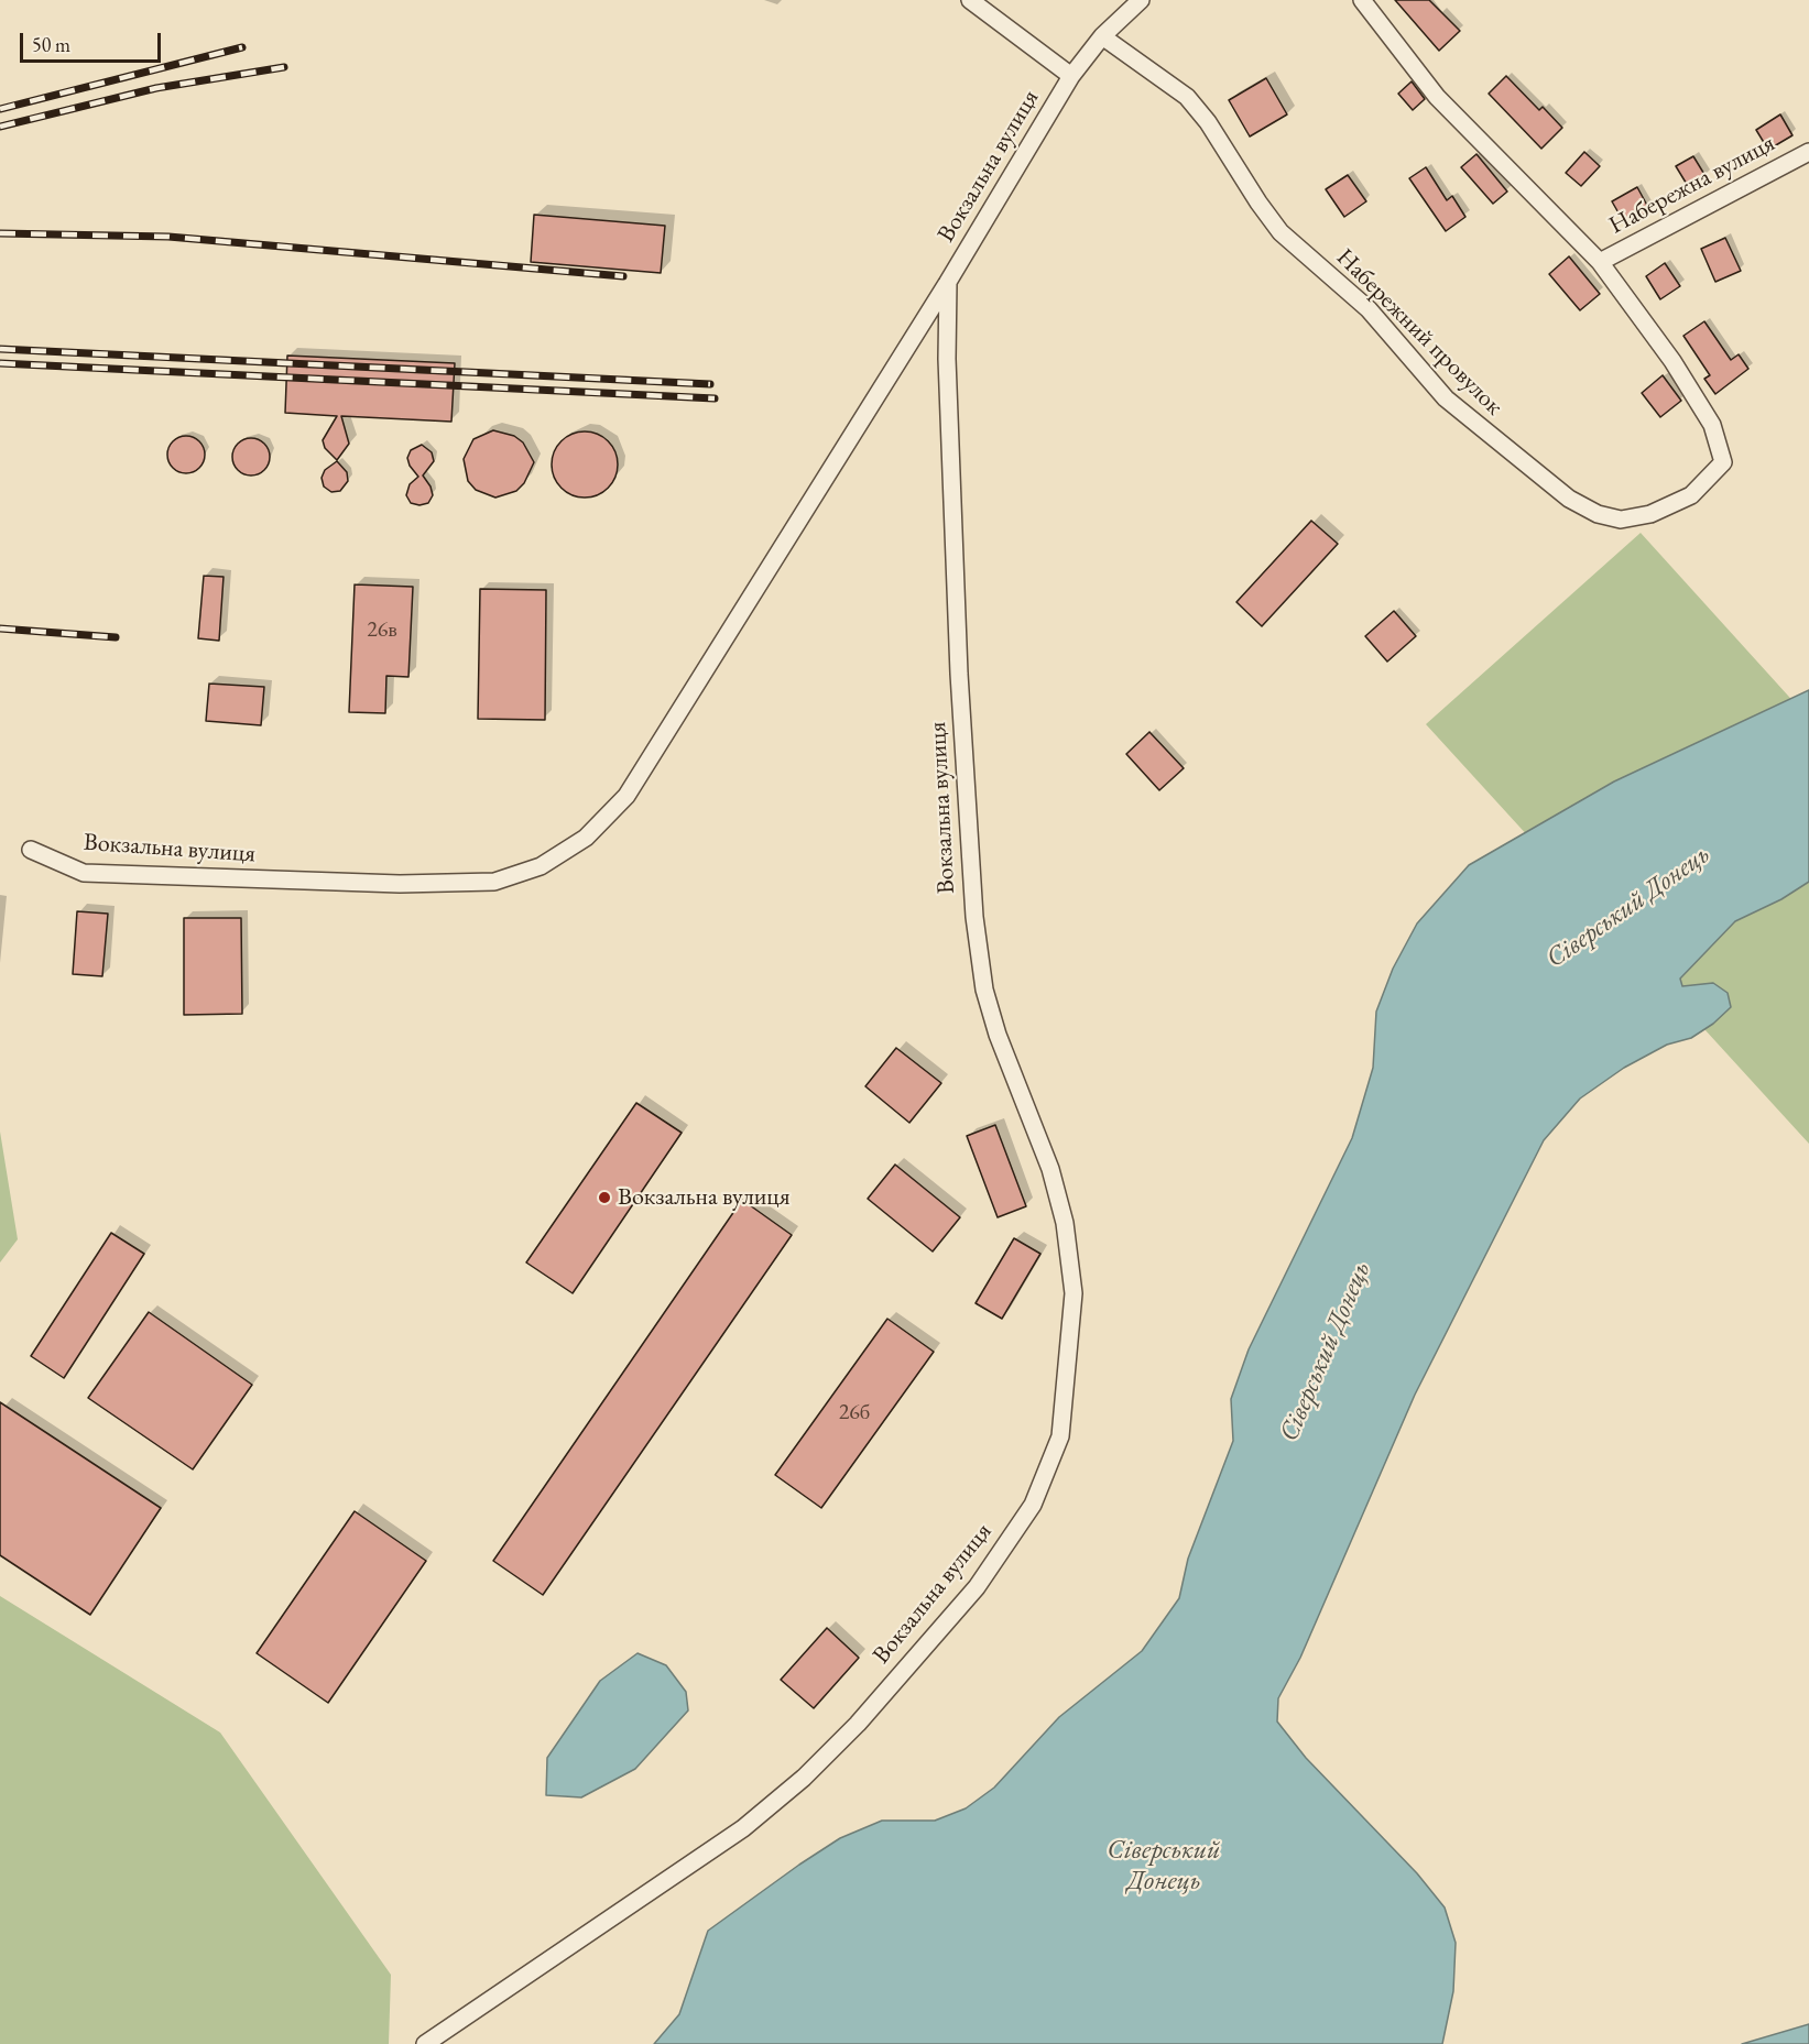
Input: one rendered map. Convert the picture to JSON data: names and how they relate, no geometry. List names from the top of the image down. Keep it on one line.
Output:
{"streets":{"street":["Вокзальна вулиця","Набережна вулиця","Набережний провулок"]},"crossings":[["Вокзальна вулиця","Набережний провулок"],["Набережна вулиця","Набережний провулок"]],"water":["Сіверський Донець"],"places":["Вокзальна вулиця"],"house_numbers":["26в","26б"],"scale_bar":"50 m"}
